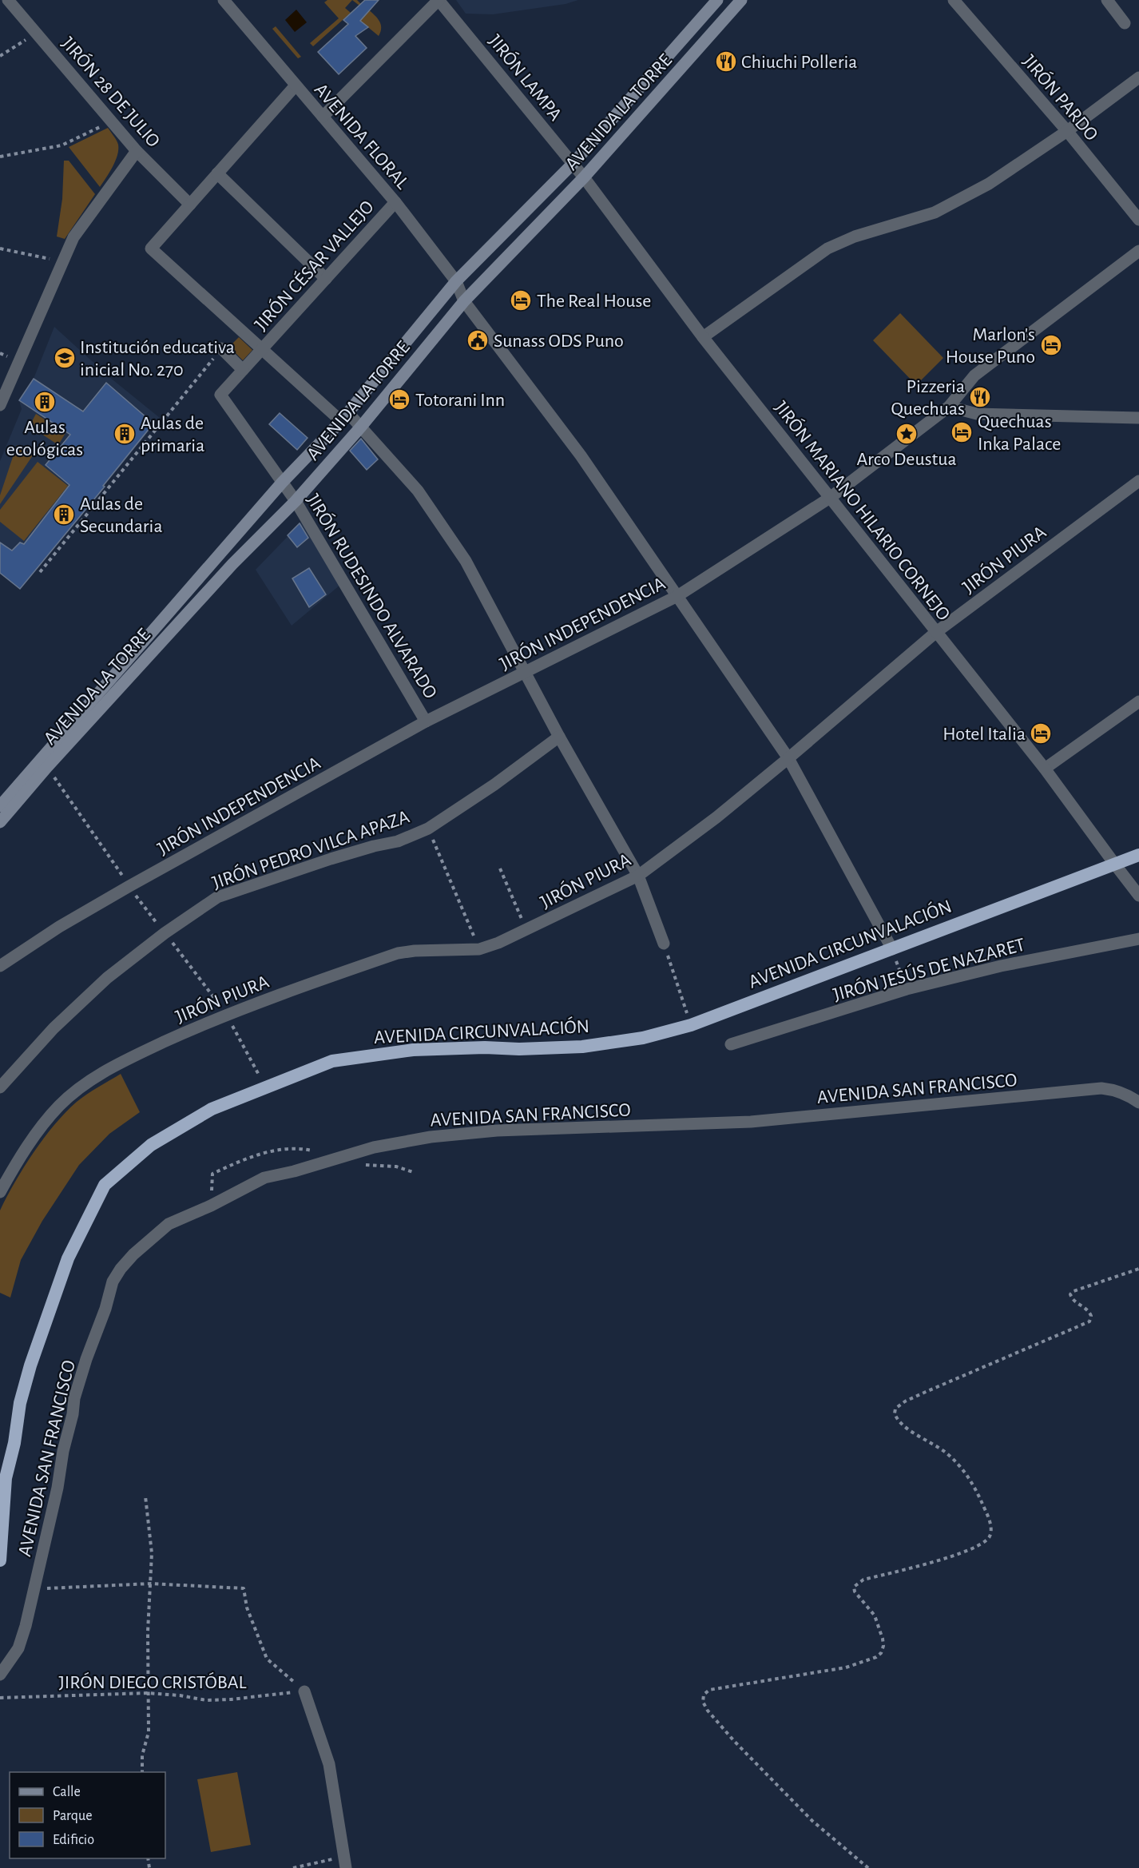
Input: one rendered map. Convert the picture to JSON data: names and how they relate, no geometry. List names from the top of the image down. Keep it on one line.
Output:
{"streets":{"highway":["AVENIDA CIRCUNVALACIÓN"],"main road":["AVENIDA LA TORRE"],"street":["JIRÓN LAMPA","JIRÓN 28 DE JULIO","JIRÓN PARDO","AVENIDA FLORAL","JIRÓN CÉSAR VALLEJO","JIRÓN MARIANO HILARIO CORNEJO","JIRÓN PIURA","JIRÓN RUDESINDO ALVARADO","JIRÓN INDEPENDENCIA","JIRÓN PEDRO VILCA APAZA","JIRÓN JESÚS DE NAZARET","AVENIDA SAN FRANCISCO"],"path":["JIRÓN DIEGO CRISTÓBAL"]},"crossings":[["JIRÓN LAMPA","AVENIDA LA TORRE"],["JIRÓN LAMPA","JIRÓN MARIANO HILARIO CORNEJO"],["AVENIDA LA TORRE","AVENIDA FLORAL"],["AVENIDA LA TORRE","JIRÓN MARIANO HILARIO CORNEJO"],["AVENIDA LA TORRE","JIRÓN RUDESINDO ALVARADO"],["AVENIDA FLORAL","JIRÓN CÉSAR VALLEJO"],["AVENIDA FLORAL","JIRÓN PIURA"],["AVENIDA FLORAL","JIRÓN INDEPENDENCIA"],["AVENIDA FLORAL","AVENIDA CIRCUNVALACIÓN"],["JIRÓN CÉSAR VALLEJO","JIRÓN RUDESINDO ALVARADO"],["JIRÓN MARIANO HILARIO CORNEJO","JIRÓN PIURA"],["JIRÓN MARIANO HILARIO CORNEJO","JIRÓN INDEPENDENCIA"],["JIRÓN MARIANO HILARIO CORNEJO","AVENIDA CIRCUNVALACIÓN"],["JIRÓN RUDESINDO ALVARADO","JIRÓN INDEPENDENCIA"]],"places":{"restaurant":["Chiuchi Polleria","Pizzeria Quechuas"],"hotel":["The Real House","Marlon's House Puno","Totorani Inn","Quechuas Inka Palace","Hotel Italia"],"public building":["Sunass ODS Puno"],"school or university":["Institución educativa inicial No. 270"],"building":["Aulas ecológicas","Aulas de primaria","Aulas de Secundaria"],"place":["Arco Deustua"]},"legend":["Calle","Parque","Edificio"]}
